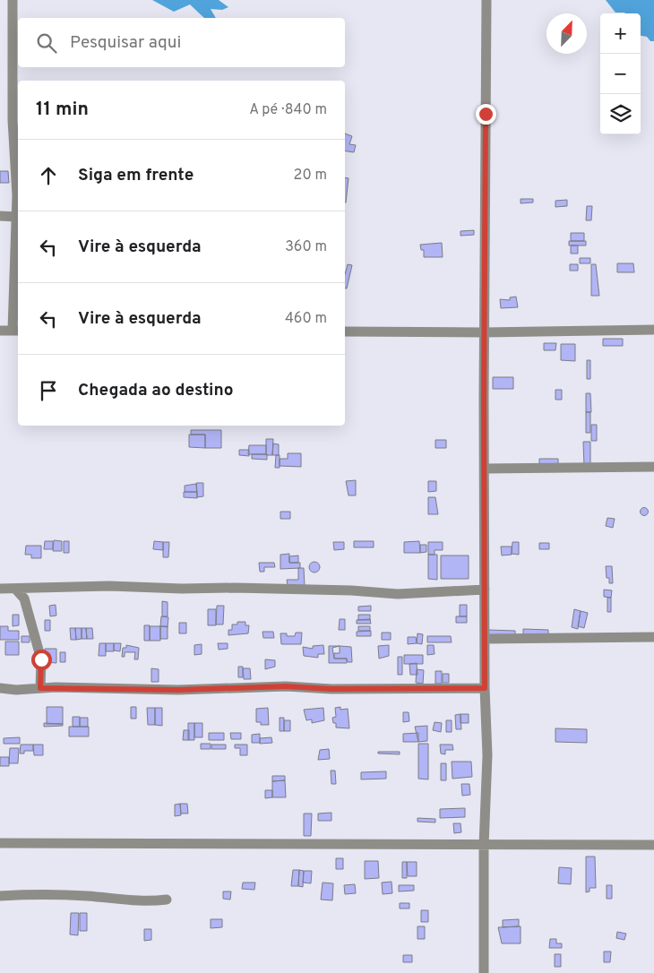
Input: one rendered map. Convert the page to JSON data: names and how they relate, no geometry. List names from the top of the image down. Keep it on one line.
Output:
{"north":"top right","page":{"map_buttons":["+","−"],"search":"Pesquisar aqui","heading":["11 min","A pé · 840 m"],"list":[["Siga em frente","20 m"],["Vire à esquerda","360 m"],["Vire à esquerda","460 m"],"Chegada ao destino"]}}
